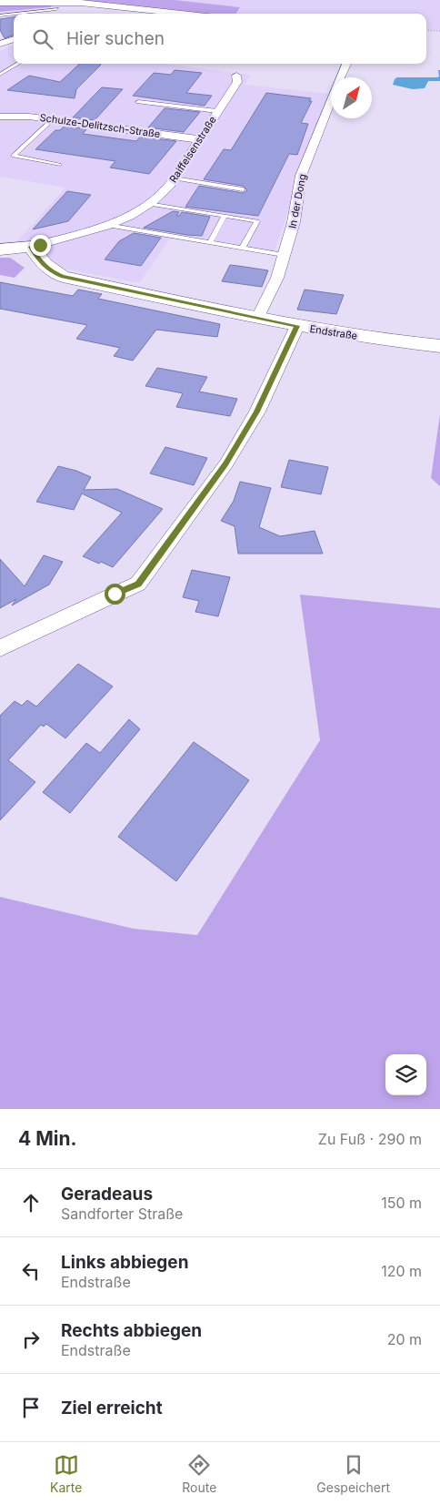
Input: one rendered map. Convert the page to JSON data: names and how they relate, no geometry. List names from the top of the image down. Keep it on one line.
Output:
{"streets":{"street":["Schulze-Delitzsch-Straße","Raiffeisenstraße","In der Dong","Endstraße"]},"crossings":[["Schulze-Delitzsch-Straße","Raiffeisenstraße"],["Raiffeisenstraße","Endstraße"],["In der Dong","Endstraße"]],"north":"top right","page":{"search":"Hier suchen","heading":["4 Min.","Zu Fuß · 290 m"],"list":[["Geradeaus","Sandforter Straße","150 m"],["Links abbiegen","Endstraße","120 m"],["Rechts abbiegen","Endstraße","20 m"],"Ziel erreicht"],"nav":["Karte","Route","Gespeichert"]}}
